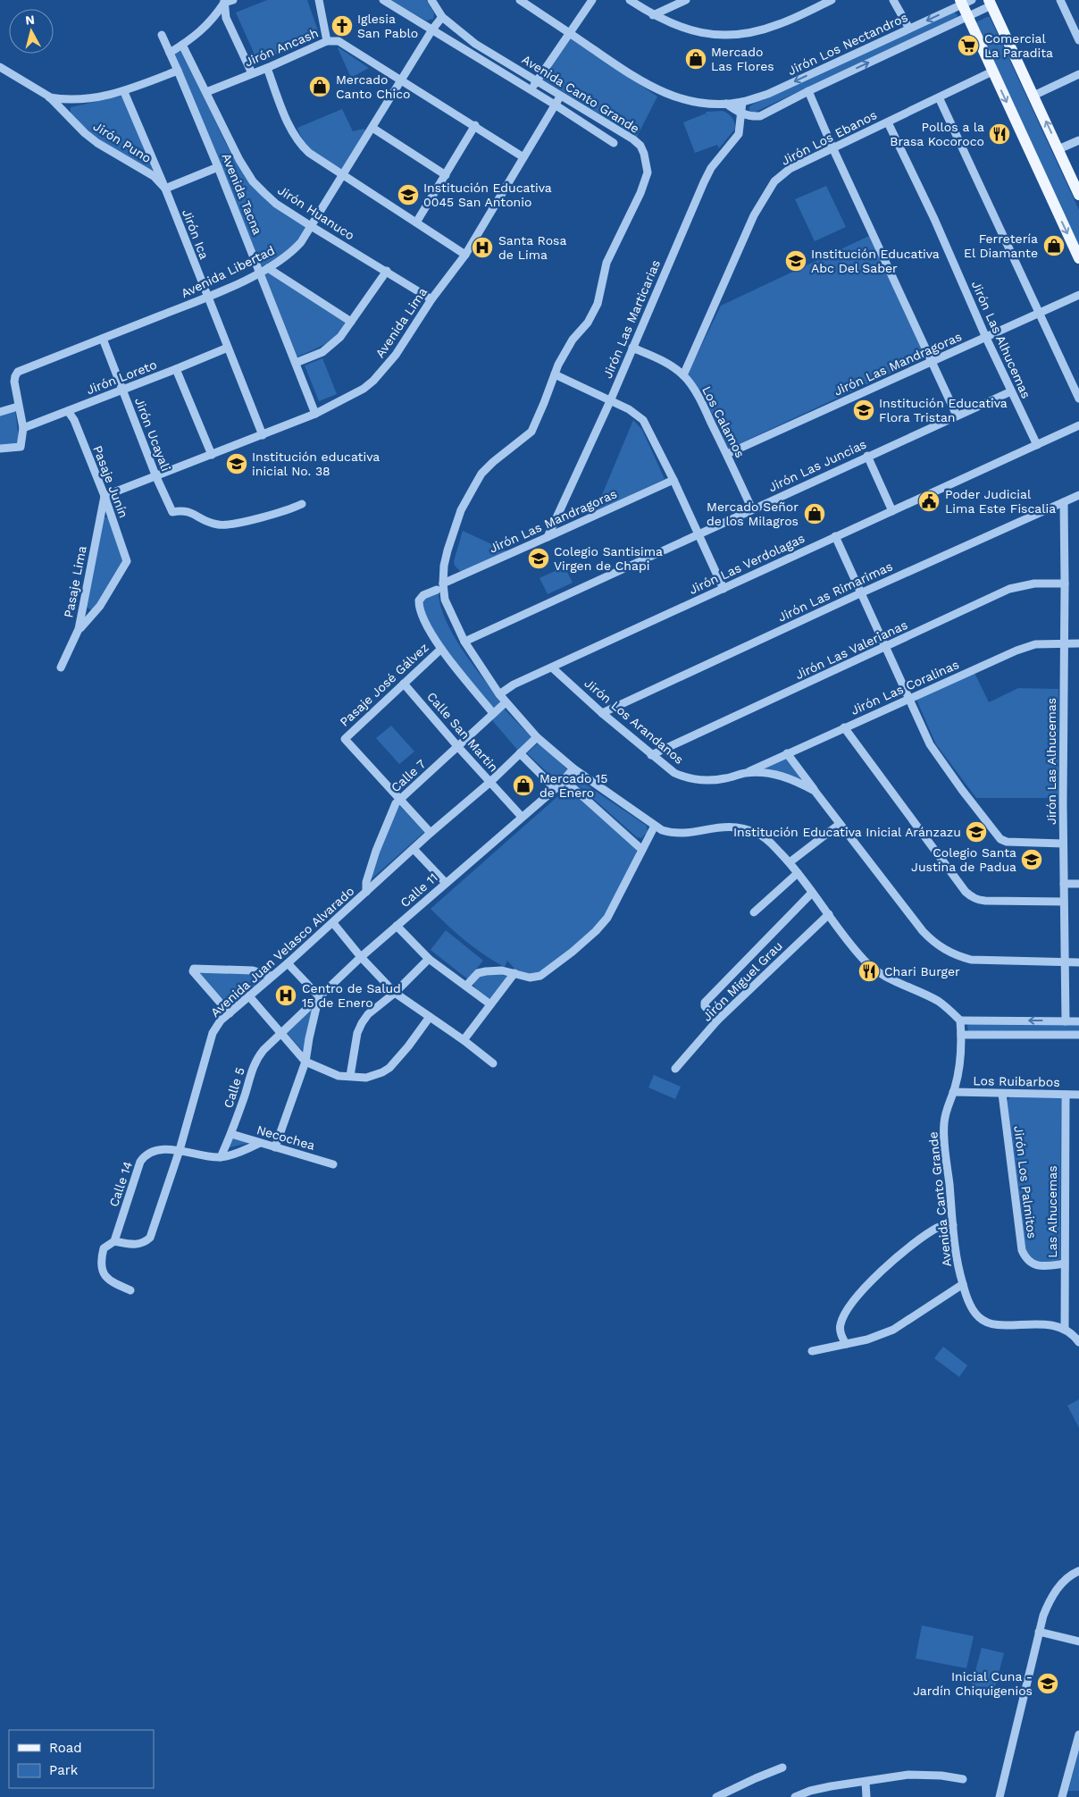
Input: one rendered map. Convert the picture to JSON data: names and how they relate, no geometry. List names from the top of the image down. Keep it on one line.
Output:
{"streets":{"street":["Jirón Los Nectandros","Jirón Ancash","Avenida Canto Grande","Jirón Los Ebanos","Jirón Puno","Avenida Tacna","Jirón Huanuco","Jirón Ica","Avenida Libertad","Jirón Las Marticarias","Avenida Lima","Jirón Las Alhucemas","Jirón Las Mandragoras","Jirón Loreto","Los Calamos","Jirón Ucayali","Jirón Las Juncias","Pasaje Junín","Jirón Las Verdolagas","Pasaje Lima","Jirón Las Rimarimas","Jirón Las Valerianas","Pasaje José Gálvez","Jirón Las Coralinas","Jirón Los Arandanos","Calle San Martin","Calle 7","Calle 11","Avenida Juan Velasco Alvarado","Jirón Miguel Grau","Los Ruibarbos","Calle 5","Necochea","Jirón Los Palmitos","Calle 14","Las Alhucemas"]},"crossings":[["Jirón Los Nectandros","Jirón Las Marticarias"],["Jirón Ancash","Jirón Huanuco"],["Jirón Ancash","Avenida Libertad"],["Jirón Ancash","Avenida Lima"],["Avenida Canto Grande","Avenida Libertad"],["Avenida Canto Grande","Avenida Lima"],["Avenida Canto Grande","Jirón Las Mandragoras"],["Avenida Canto Grande","Jirón Las Juncias"],["Avenida Canto Grande","Jirón Las Verdolagas"],["Avenida Canto Grande","Calle 7"],["Avenida Canto Grande","Calle 11"],["Avenida Canto Grande","Avenida Juan Velasco Alvarado"],["Avenida Canto Grande","Jirón Miguel Grau"],["Avenida Canto Grande","Los Ruibarbos"],["Avenida Canto Grande","Las Alhucemas"],["Jirón Los Ebanos","Jirón Las Alhucemas"],["Jirón Los Ebanos","Los Calamos"],["Jirón Puno","Jirón Ica"],["Avenida Tacna","Avenida Libertad"],["Avenida Tacna","Avenida Lima"],["Jirón Huanuco","Avenida Libertad"],["Jirón Huanuco","Avenida Lima"],["Jirón Ica","Avenida Libertad"],["Jirón Ica","Avenida Lima"],["Jirón Ica","Jirón Loreto"],["Avenida Libertad","Jirón Ucayali"],["Jirón Las Marticarias","Jirón Las Mandragoras"],["Jirón Las Marticarias","Los Calamos"],["Avenida Lima","Jirón Ucayali"],["Avenida Lima","Pasaje Junín"],["Avenida Lima","Pasaje Lima"],["Jirón Las Alhucemas","Jirón Las Mandragoras"],["Jirón Las Alhucemas","Jirón Las Juncias"],["Jirón Las Alhucemas","Jirón Las Verdolagas"],["Jirón Las Alhucemas","Jirón Las Rimarimas"],["Jirón Las Alhucemas","Jirón Las Valerianas"],["Jirón Las Alhucemas","Jirón Las Coralinas"],["Jirón Las Alhucemas","Jirón Los Arandanos"],["Jirón Las Mandragoras","Los Calamos"],["Jirón Las Mandragoras","Pasaje José Gálvez"],["Jirón Las Mandragoras","Calle 7"],["Jirón Loreto","Jirón Ucayali"],["Jirón Loreto","Pasaje Junín"],["Los Calamos","Jirón Las Juncias"],["Pasaje Junín","Pasaje Lima"],["Jirón Las Verdolagas","Jirón Los Arandanos"],["Jirón Las Rimarimas","Jirón Los Arandanos"],["Jirón Las Valerianas","Jirón Los Arandanos"],["Pasaje José Gálvez","Calle San Martin"],["Pasaje José Gálvez","Calle 7"],["Jirón Las Coralinas","Jirón Los Arandanos"],["Calle San Martin","Calle 7"],["Calle San Martin","Calle 11"],["Calle San Martin","Avenida Juan Velasco Alvarado"],["Calle 7","Avenida Juan Velasco Alvarado"],["Calle 11","Calle 5"],["Avenida Juan Velasco Alvarado","Calle 14"],["Los Ruibarbos","Jirón Los Palmitos"],["Los Ruibarbos","Las Alhucemas"],["Calle 5","Necochea"],["Calle 5","Calle 14"],["Jirón Los Palmitos","Las Alhucemas"]],"places":{"church":["Iglesia San Pablo"],"supermarket":["Comercial La Paradita"],"shop":["Mercado Las Flores","Mercado Canto Chico","Ferretería El Diamante","Mercado Señor de los Milagros","Mercado 15 de Enero"],"restaurant":["Pollos a la Brasa Kocoroco","Chari Burger"],"school or university":["Institución Educativa 0045 San Antonio","Institución Educativa Abc Del Saber","Institución Educativa Flora Tristan","Institución educativa inicial No. 38","Colegio Santisima Virgen de Chapi","Institución Educativa Inicial Aránzazu","Colegio Santa Justina de Padua","Inicial Cuna - Jardín Chiquigenios"],"hospital":["Santa Rosa de Lima","Centro de Salud 15 de Enero"],"public building":["Poder Judicial Lima Este Fiscalia"]},"legend":["Road","Park"],"north":"top"}
